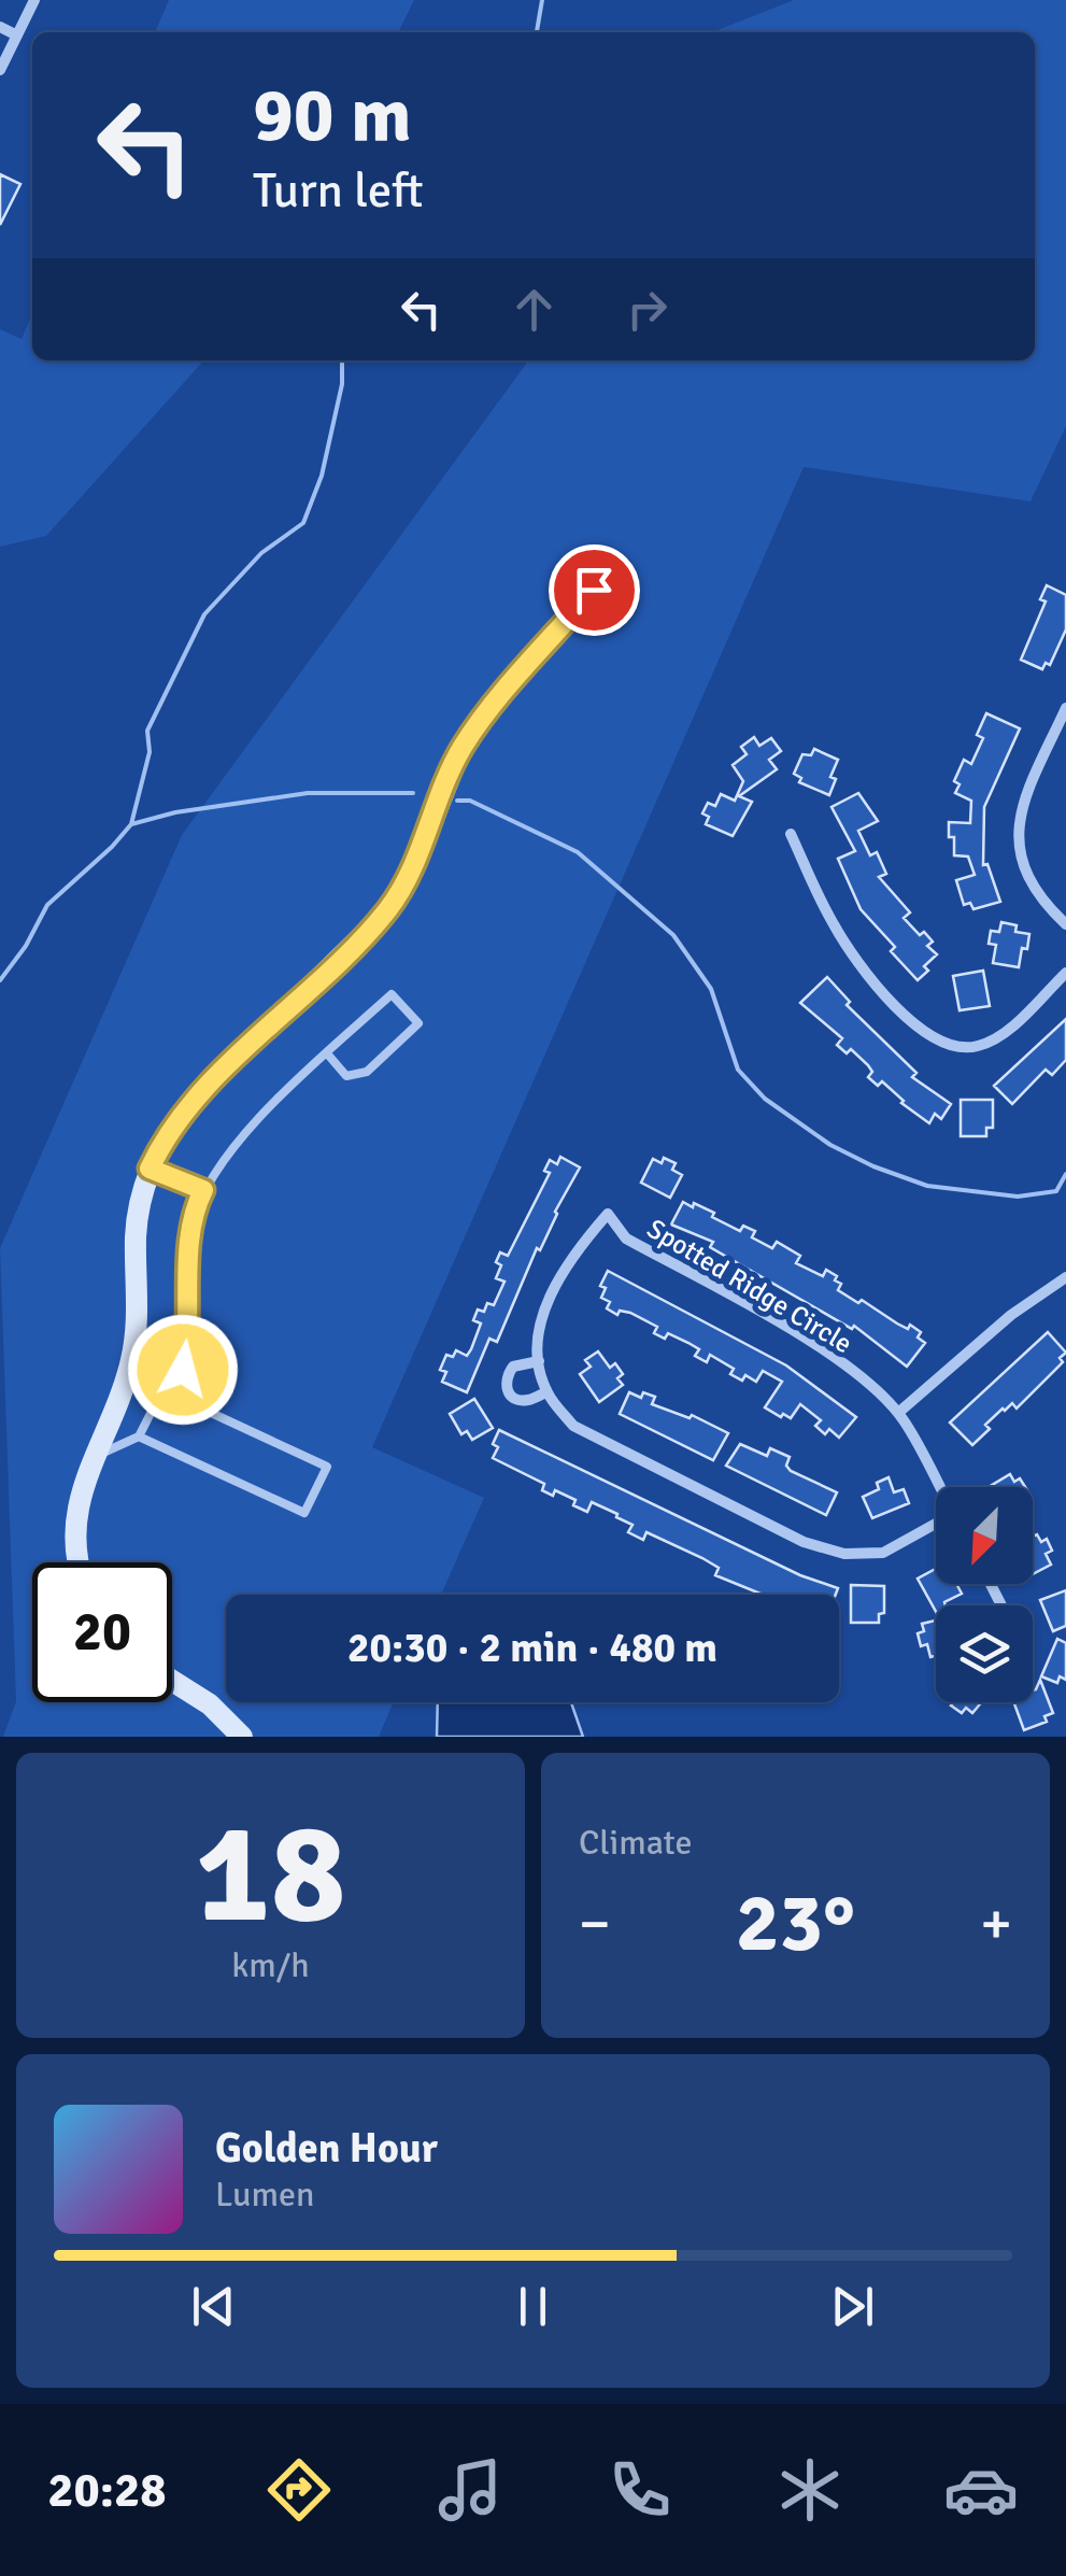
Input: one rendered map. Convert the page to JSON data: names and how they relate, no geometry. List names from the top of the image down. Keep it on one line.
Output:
{"streets":{"street":["Spotted Ridge Circle"]},"north":"bottom left","page":{"turn":["90 m","Turn left"],"limit":"20","trip":"20:30 · 2 min · 480 m","tile":[["18","km/h"],"Climate"],"heat":["−","23°","+"],"song":["Golden Hour","Lumen"],"tabs":"20:28"}}
